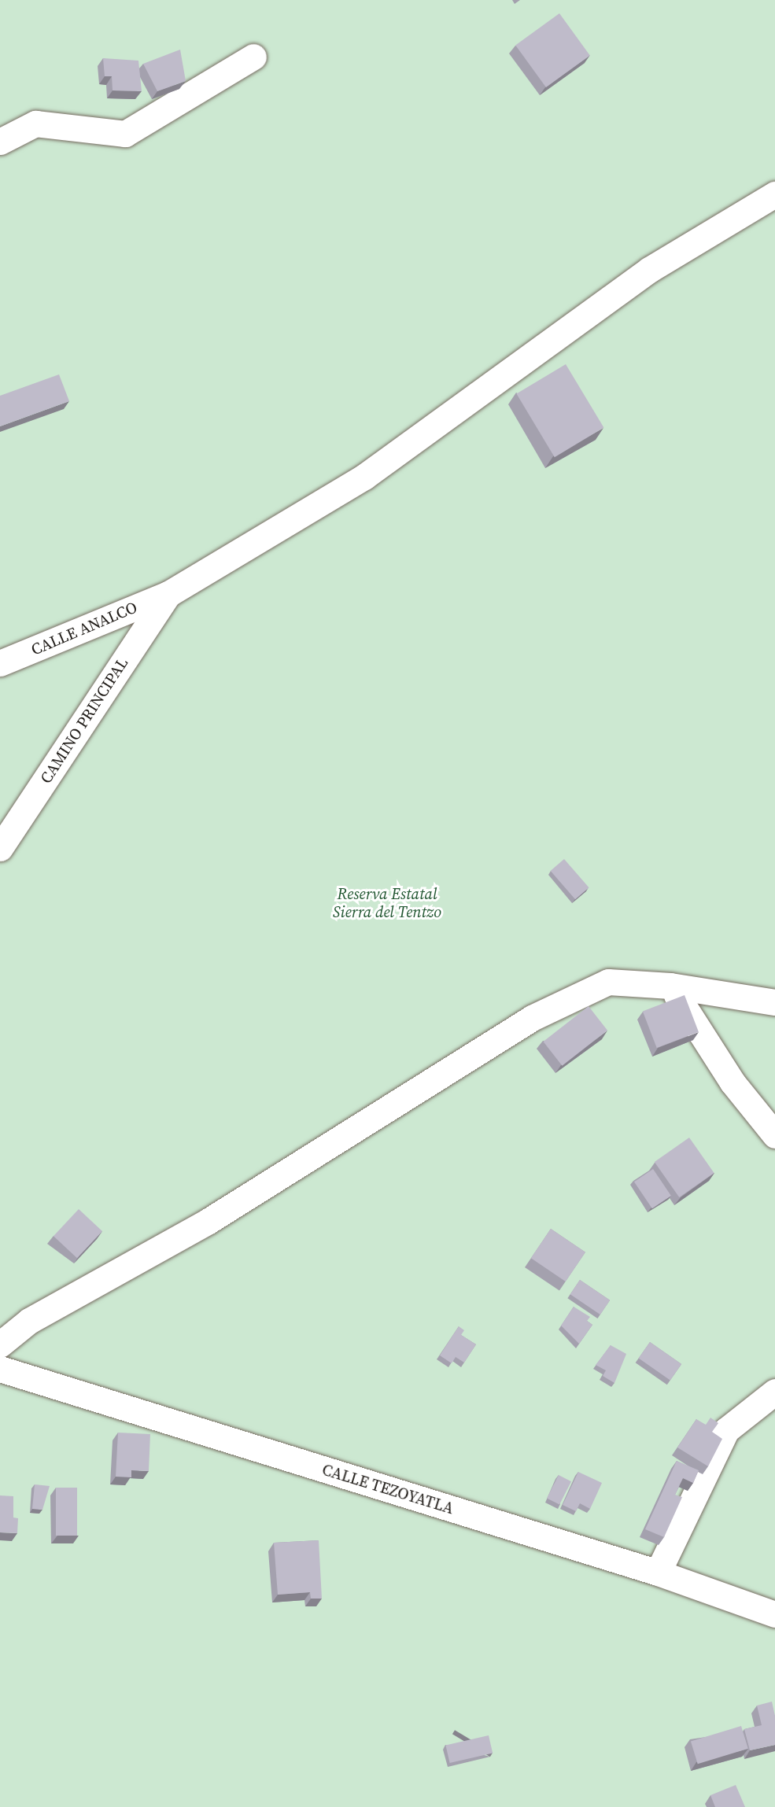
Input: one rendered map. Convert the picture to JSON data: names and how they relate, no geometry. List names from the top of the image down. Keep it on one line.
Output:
{"streets":{"street":["CALLE ANALCO","CAMINO PRINCIPAL","CALLE TEZOYATLA"]},"crossings":[["CALLE ANALCO","CAMINO PRINCIPAL"]],"parks":["Reserva Estatal Sierra del Tentzo"]}
